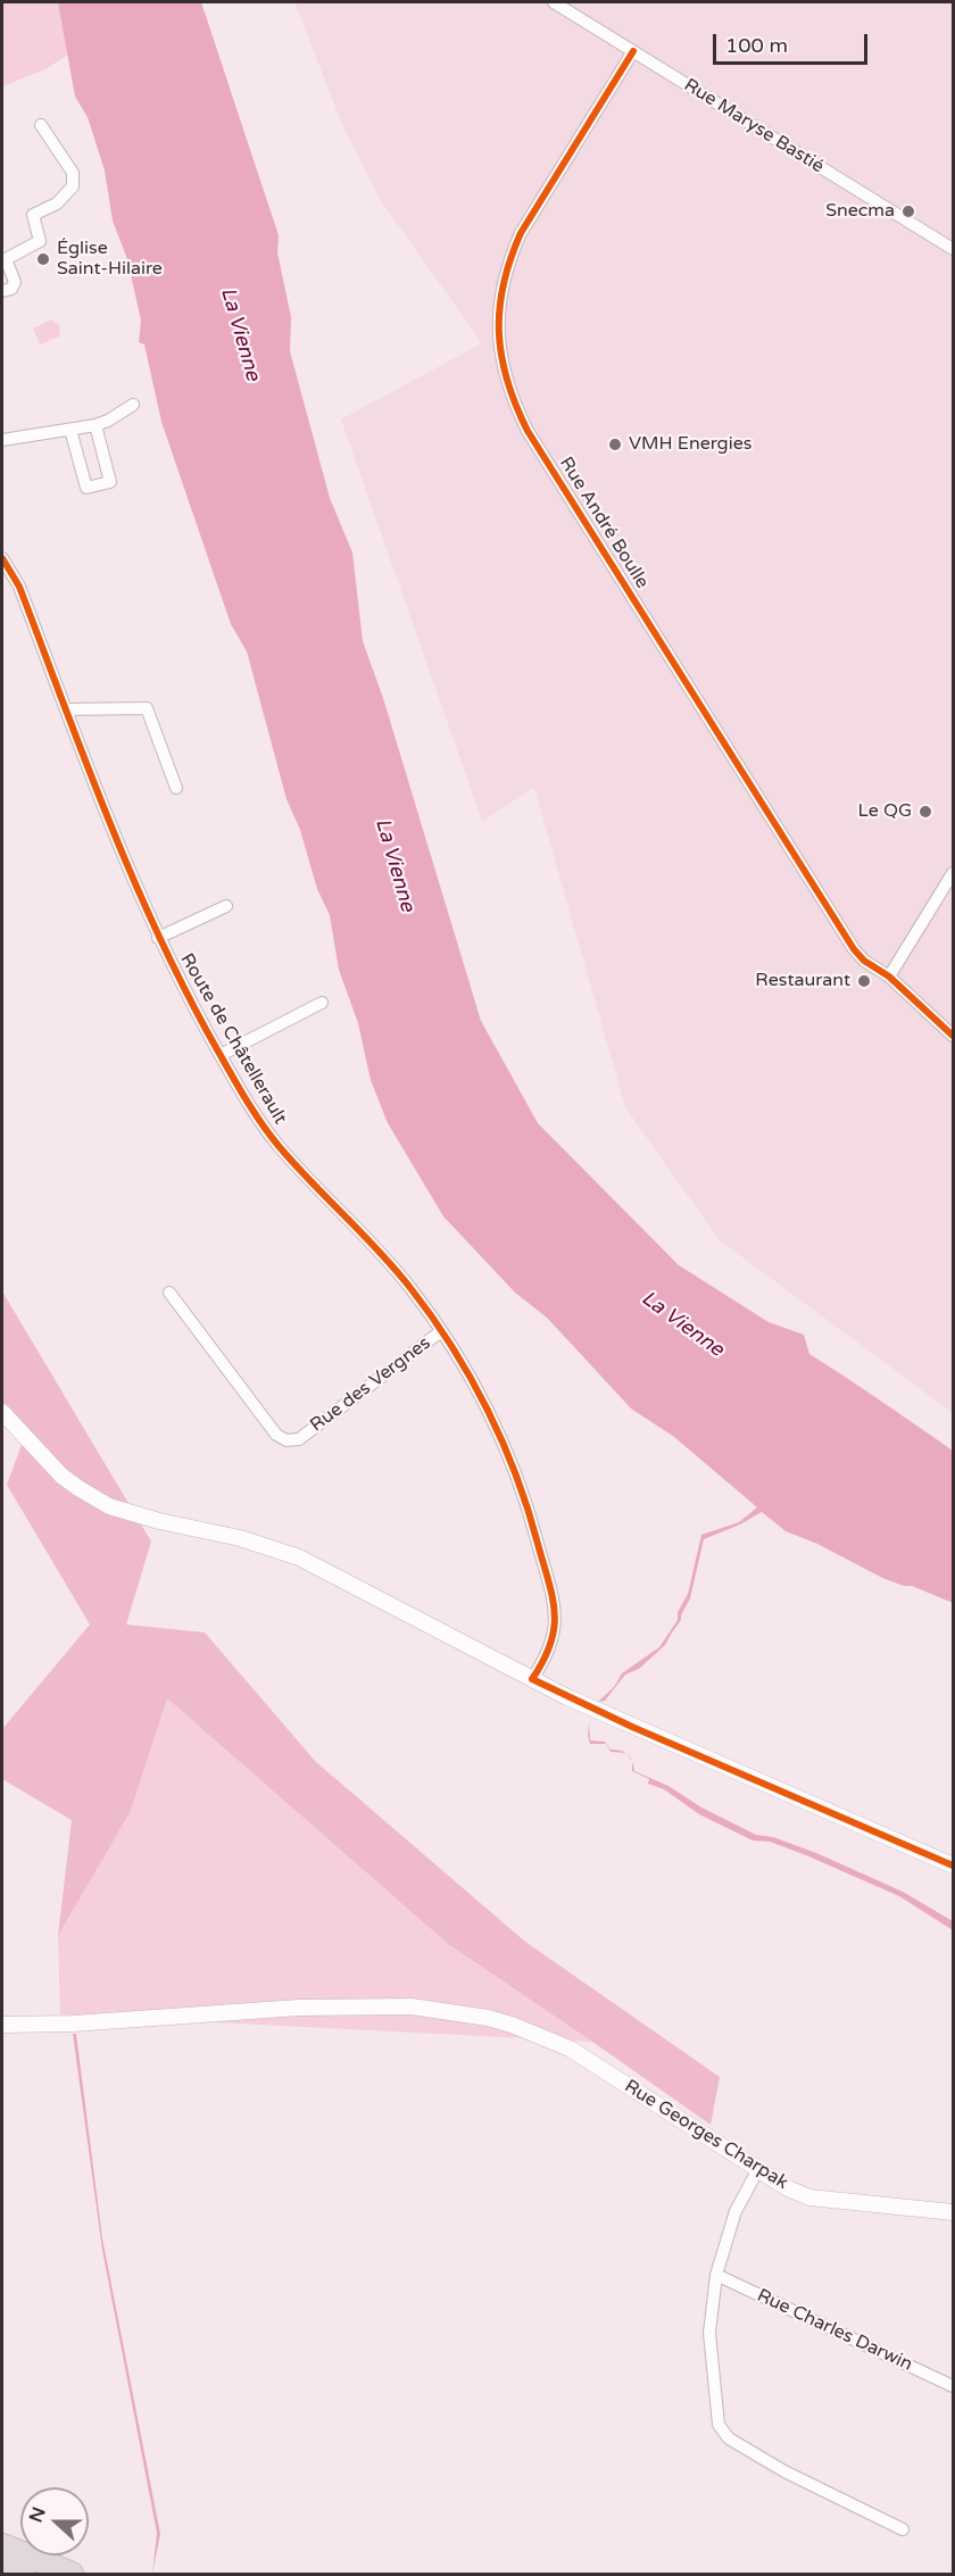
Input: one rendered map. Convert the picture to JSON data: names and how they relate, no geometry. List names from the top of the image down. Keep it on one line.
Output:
{"streets":{"street":["Rue Maryse Bastié","Rue André Boulle","Route de Châtellerault","Rue des Vergnes","Rue Georges Charpak","Rue Charles Darwin"]},"crossings":[["Rue Maryse Bastié","Rue André Boulle"],["Route de Châtellerault","Rue des Vergnes"]],"water":["La Vienne"],"places":["Snecma","Église Saint-Hilaire","VMH Energies","Le QG","Restaurant"],"scale_bar":"100 m","north":"left"}
